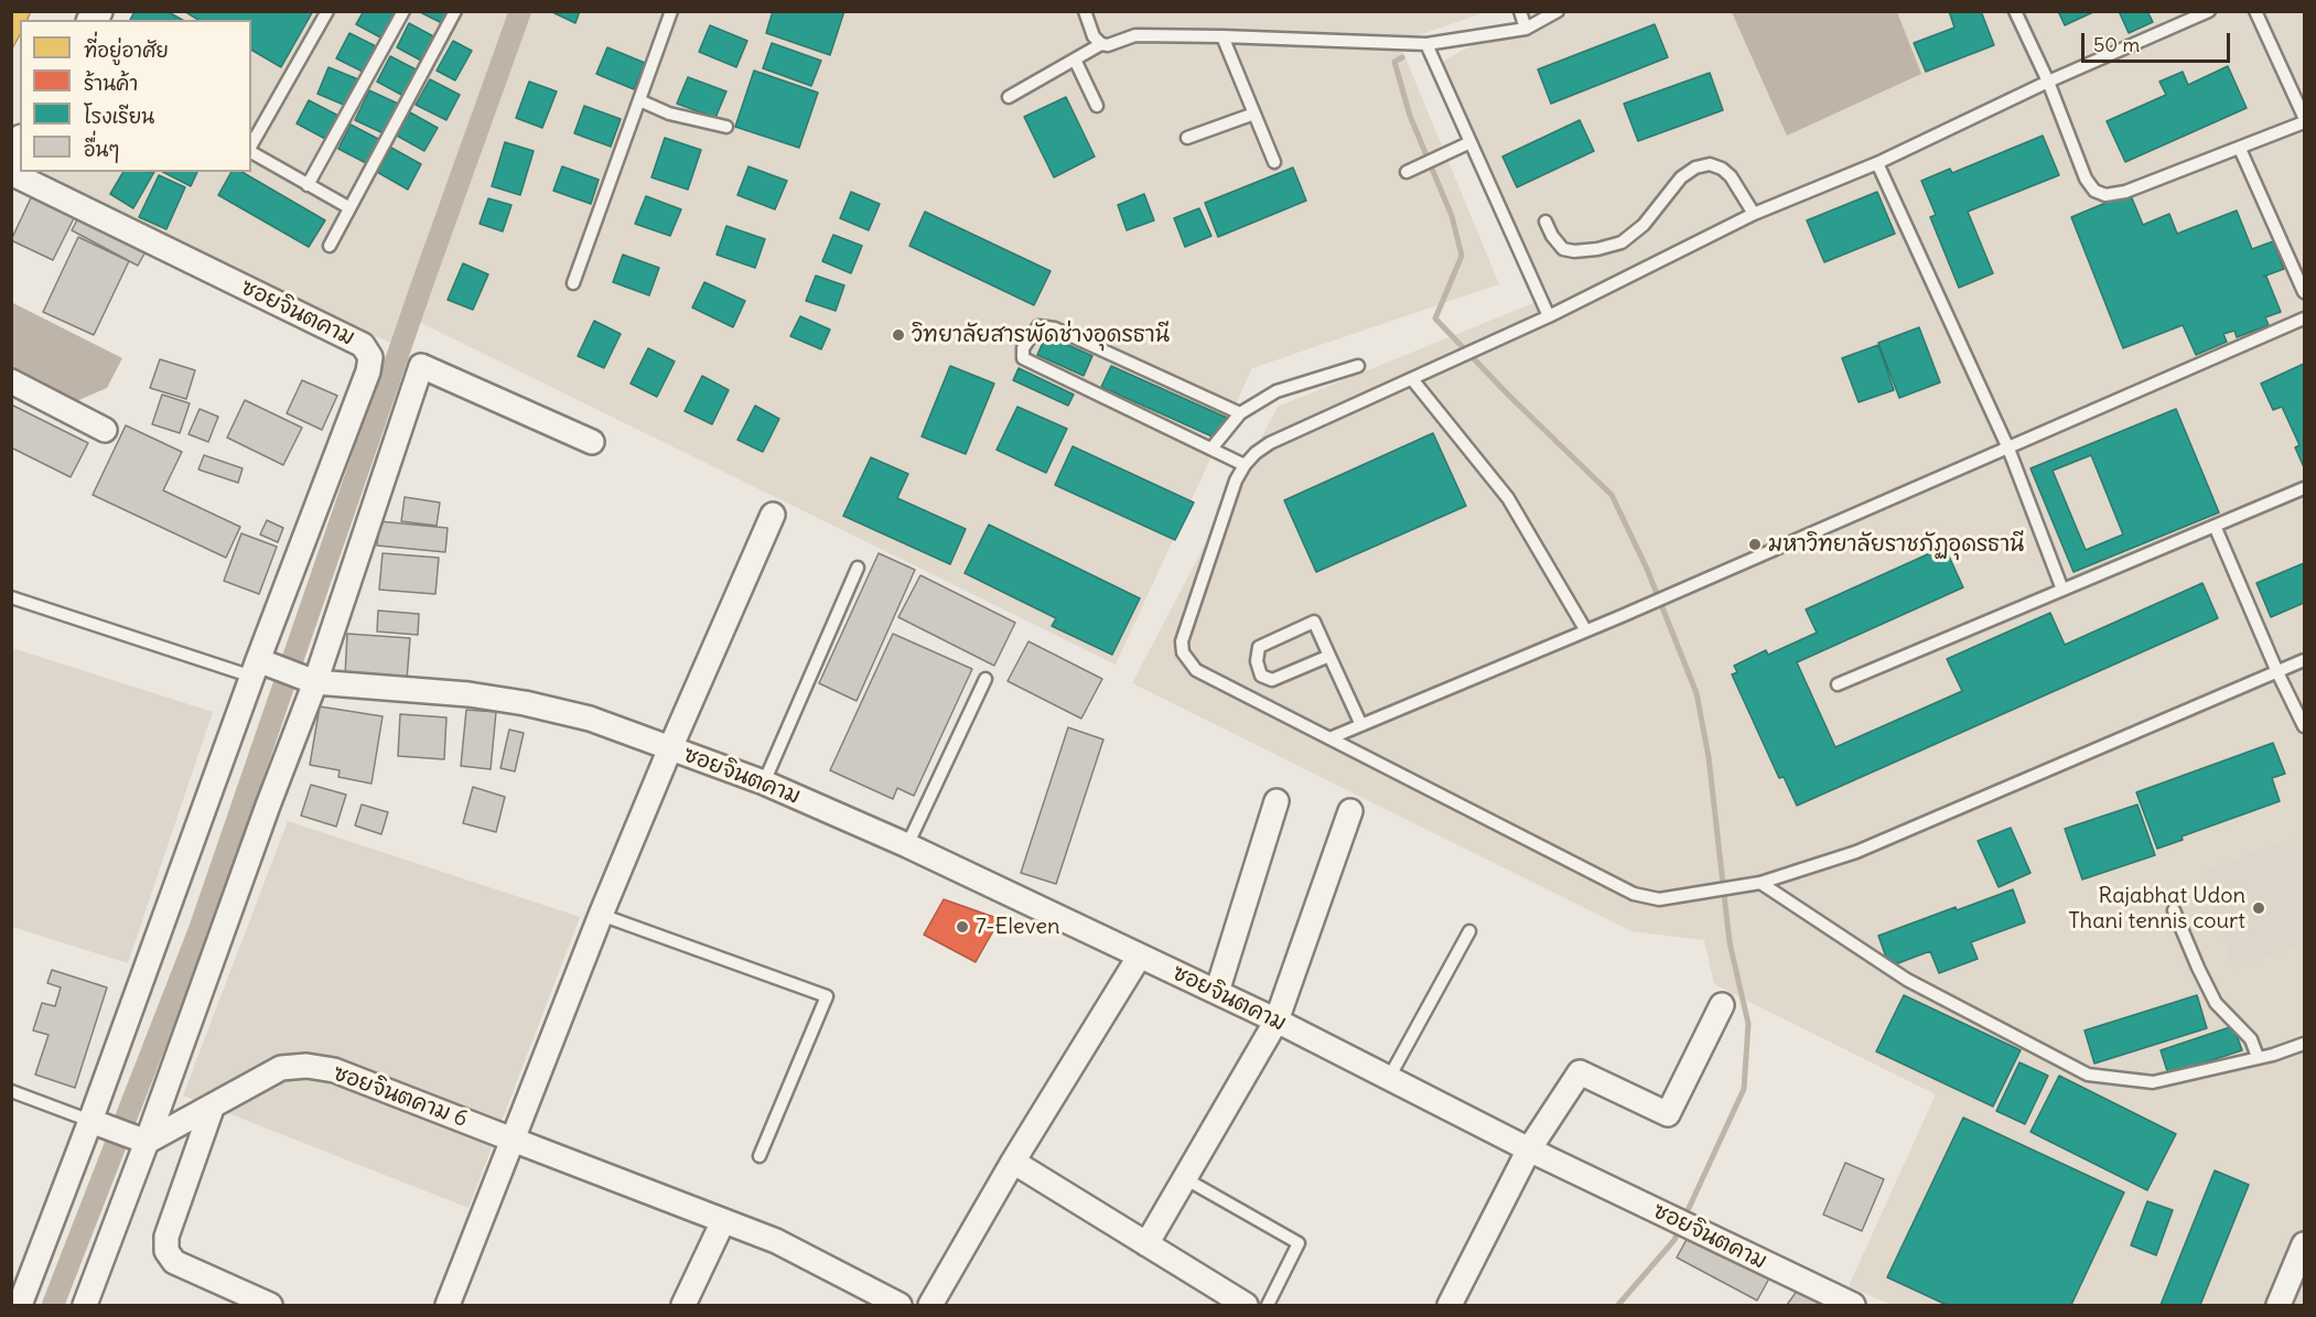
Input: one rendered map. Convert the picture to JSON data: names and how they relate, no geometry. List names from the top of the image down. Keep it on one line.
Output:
{"streets":{"street":["ซอยจินตคาม","ซอยจินตคาม 6"]},"places":["วิทยาลัยสารพัดช่างอุดรธานี","มหาวิทยาลัยราชภัฏอุดรธานี","Rajabhat Udon Thani tennis court","7-Eleven"],"legend":["ที่อยู่อาศัย","ร้านค้า","โรงเรียน","อื่นๆ"],"scale_bar":"50 m"}
